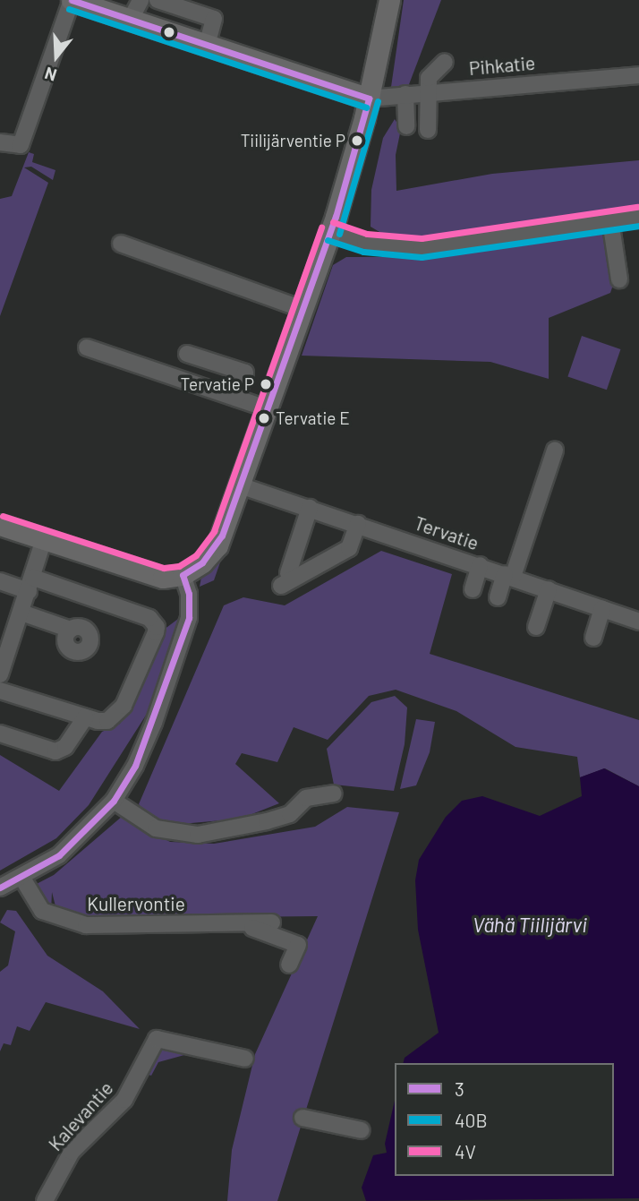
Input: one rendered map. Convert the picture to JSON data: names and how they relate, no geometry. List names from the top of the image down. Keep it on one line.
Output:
{"streets":{"street":["Pihkatie","Tervatie","Kullervontie","Kalevantie"]},"water":["Vähä Tiilijärvi"],"places":["Tiilijärventie P","Tervatie P","Tervatie E"],"lines":["transit line 3","transit line 40B","transit line 4V"],"legend":["3","40B","4V"],"north":"bottom"}
